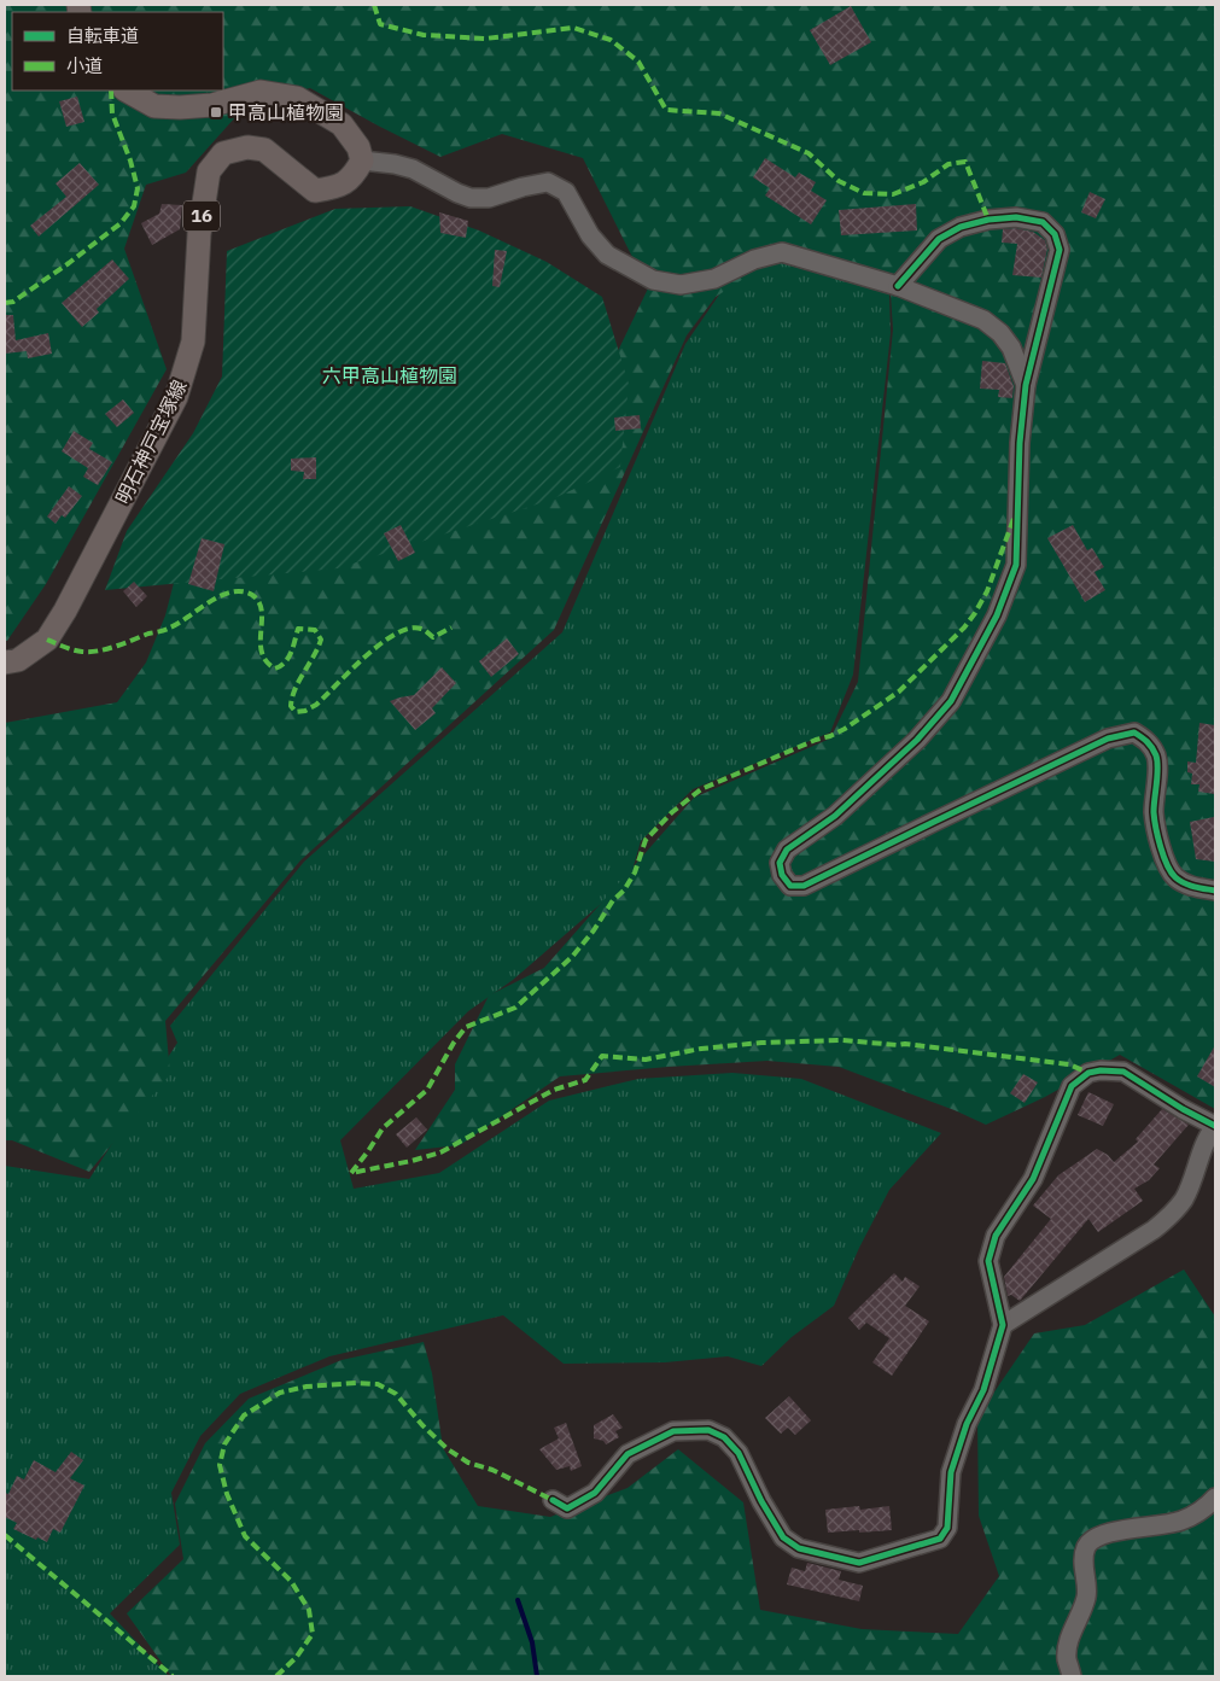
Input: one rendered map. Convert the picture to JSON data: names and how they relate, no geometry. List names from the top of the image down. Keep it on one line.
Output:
{"streets":{"main road":["16","明石神戸宝塚線"]},"parks":["六甲高山植物園"],"places":{"transit":["甲高山植物園"]},"legend":["自転車道","小道"]}
